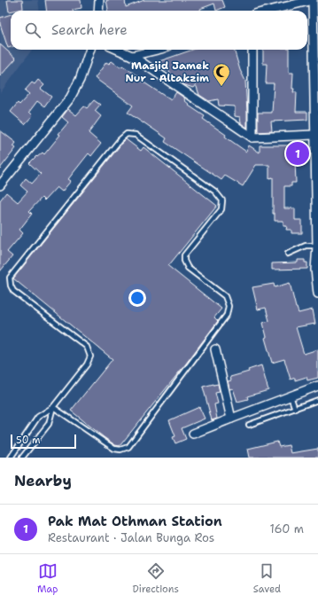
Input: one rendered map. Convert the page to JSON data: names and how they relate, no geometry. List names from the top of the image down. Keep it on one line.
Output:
{"places":{"mosque":["Masjid Jamek Nur - Altakzim"]},"scale_bar":"50 m","page":{"search":"Search here","pins":"1","scale":"50 m","heading":"Nearby","list":[{"mark":"1","name":"Pak Mat Othman Station","note":"Restaurant · Jalan Bunga Ros","value":"160 m"}],"nav":["Map","Directions","Saved"]}}
